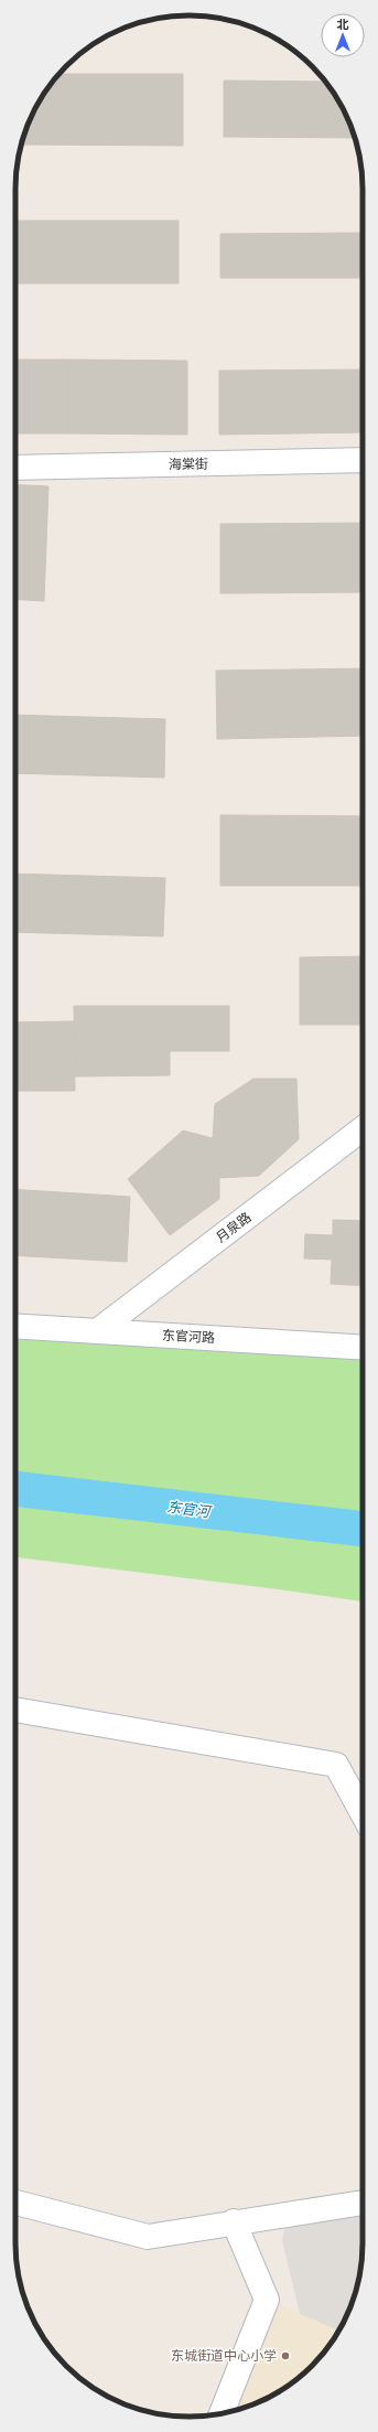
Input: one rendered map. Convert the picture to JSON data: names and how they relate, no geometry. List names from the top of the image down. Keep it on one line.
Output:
{"streets":{"street":["海棠街","月泉路","东官河路"]},"crossings":[["月泉路","东官河路"]],"water":["东官河"],"places":["东城街道中心小学"],"north":"top"}
